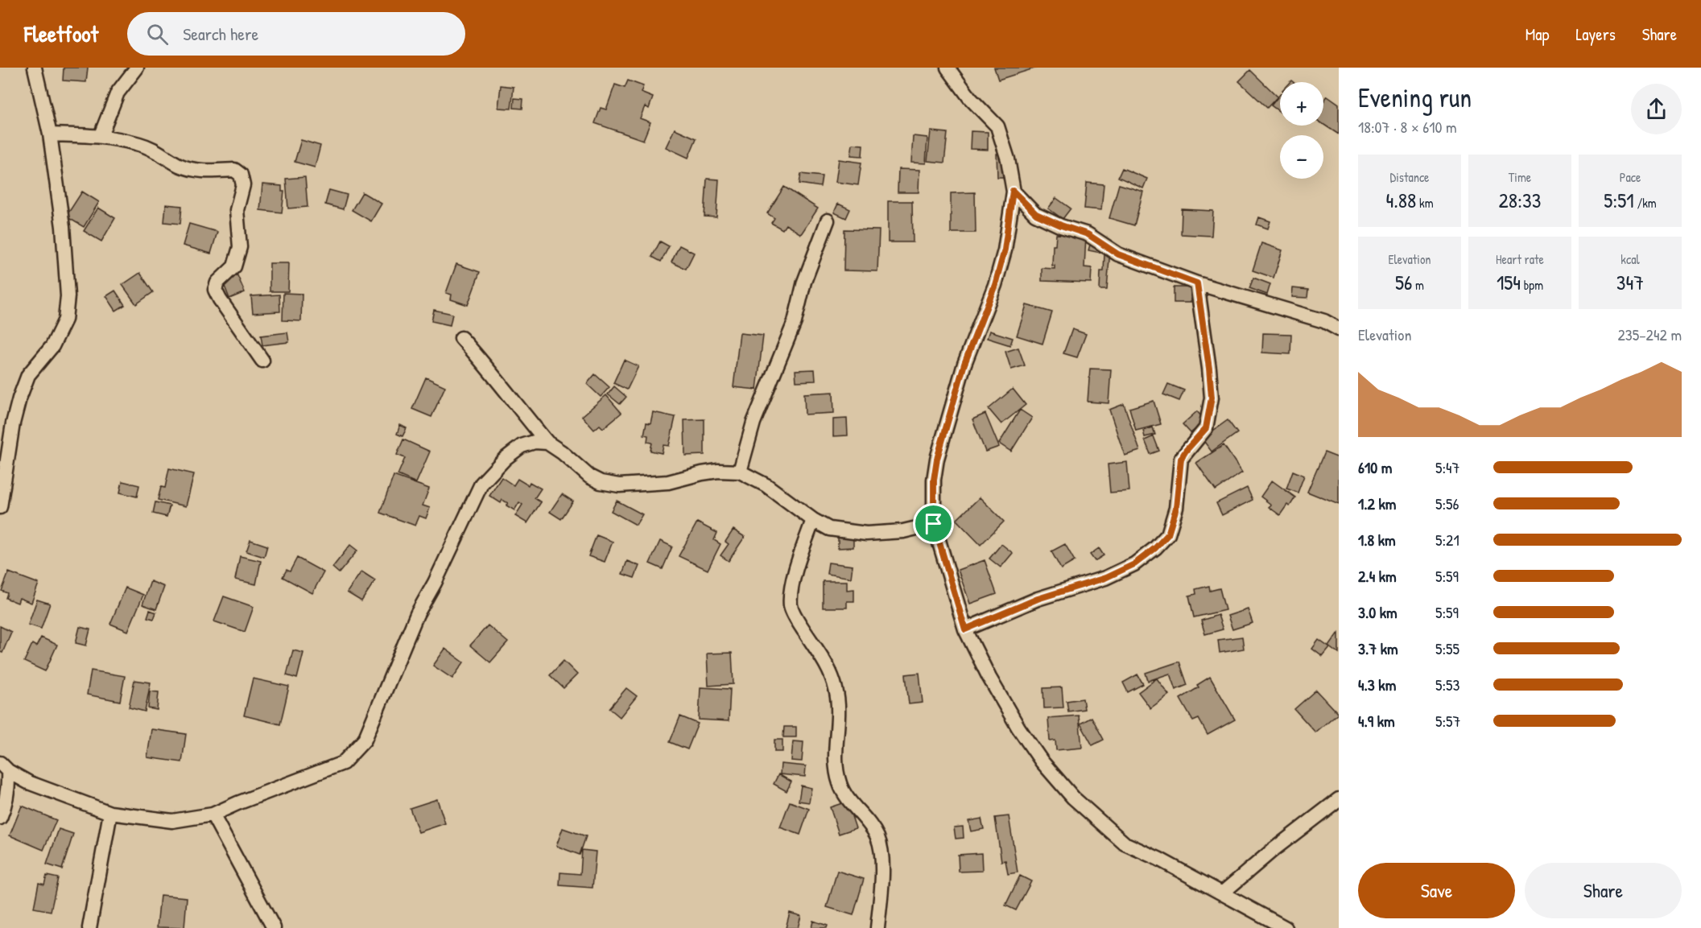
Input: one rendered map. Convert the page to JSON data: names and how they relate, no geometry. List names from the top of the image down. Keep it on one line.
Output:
{"page":{"header":"Fleetfoot","search":"Search here","nav":["Map","Layers","Share"],"heading":["Evening run","18:07 · 8 × 610 m"],"map_buttons":["+","−"],"stats":[["Distance","4.88 km"],["Time","28:33"],["Pace","5:51 /km"],["Elevation","56 m"],["Heart rate","154 bpm"],["kcal","347"]],"chart":["Elevation","235–242 m"],"list":[{"name":"610 m","note":"5:47"},{"name":"1.2 km","note":"5:56"},{"name":"1.8 km","note":"5:21"},{"name":"2.4 km","note":"5:59"},{"name":"3.0 km","note":"5:59"},{"name":"3.7 km","note":"5:55"},{"name":"4.3 km","note":"5:53"},{"name":"4.9 km","note":"5:57"}],"buttons":["Save","Share"]}}
